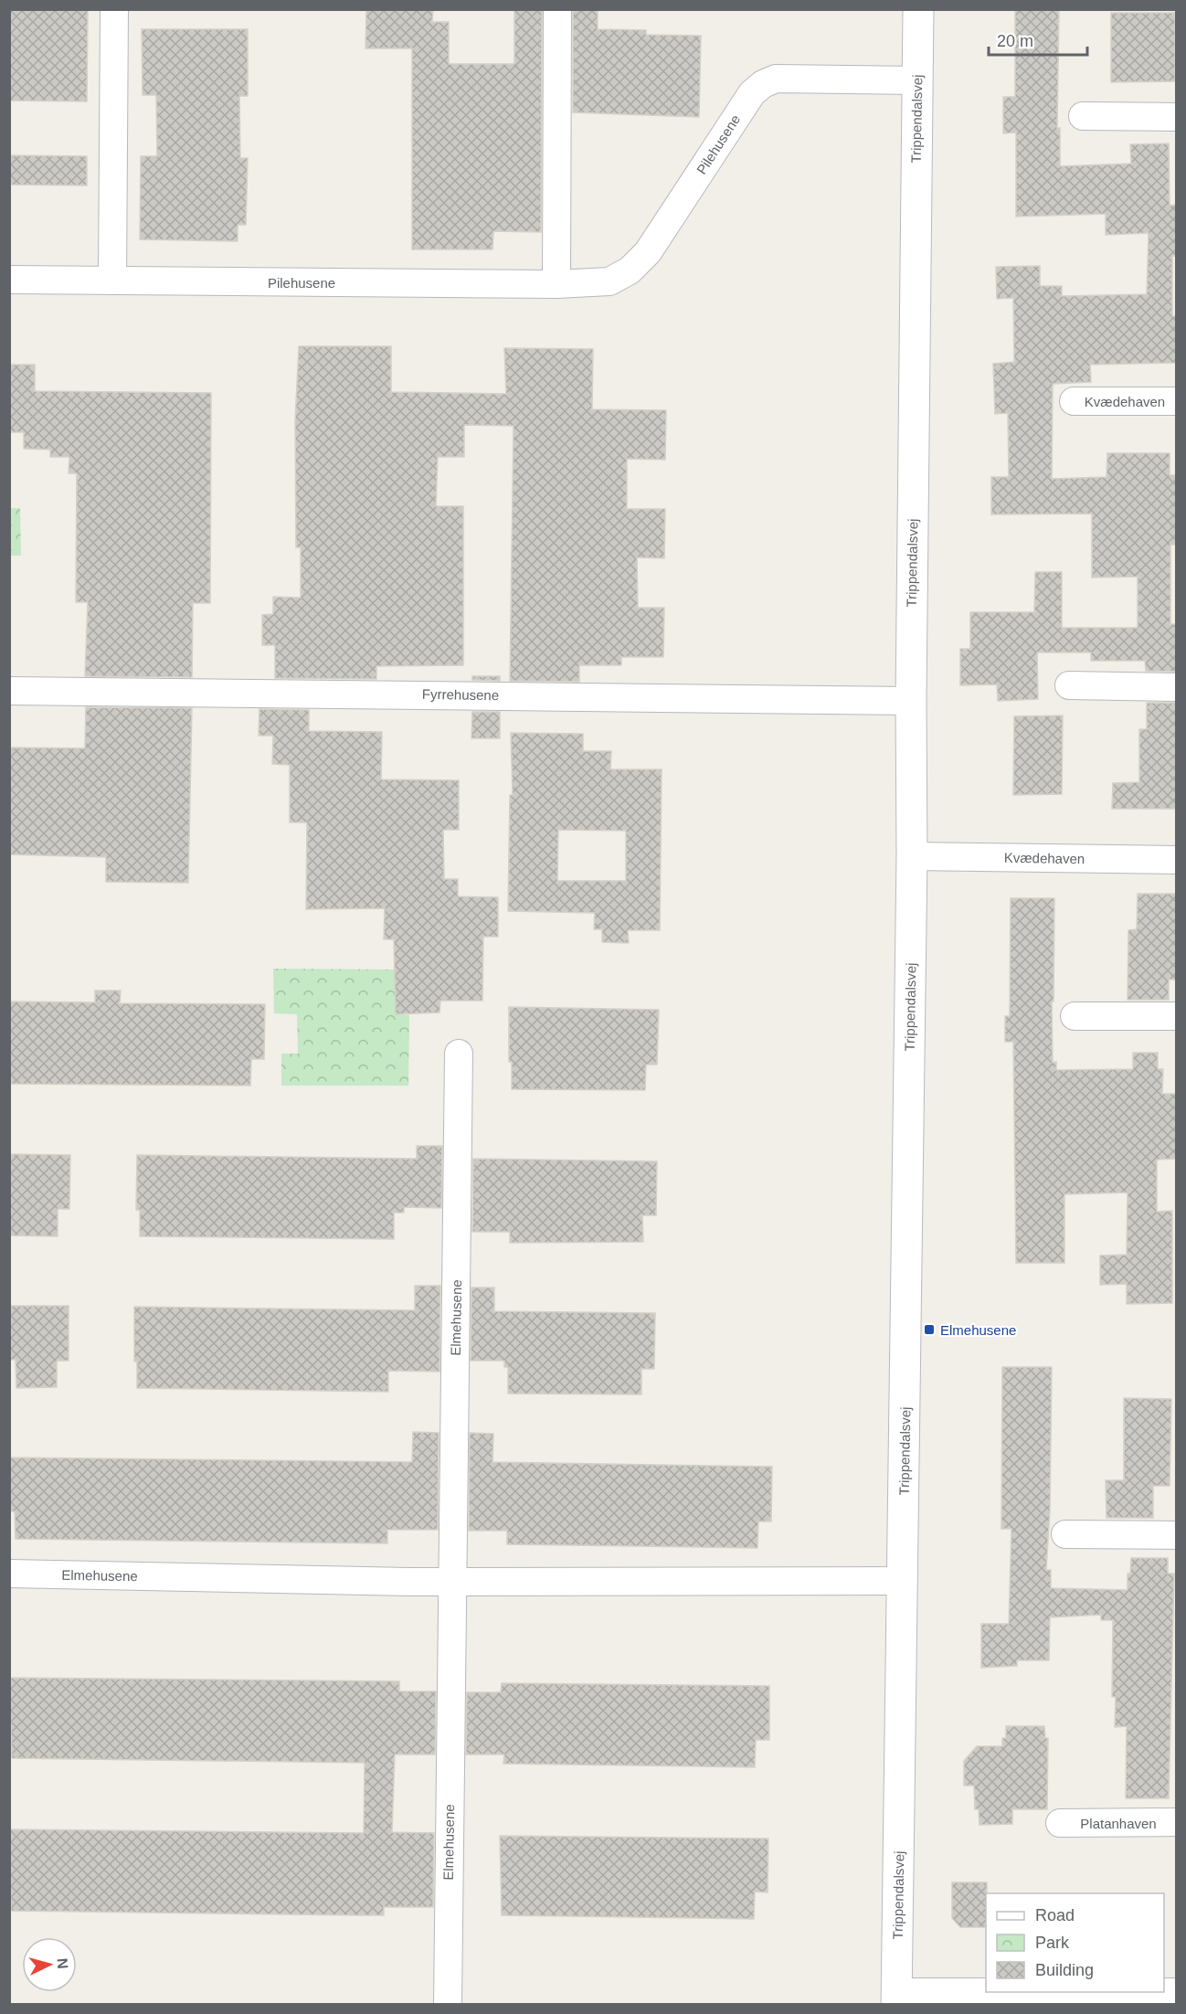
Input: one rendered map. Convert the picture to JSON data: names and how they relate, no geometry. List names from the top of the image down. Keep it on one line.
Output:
{"streets":{"street":["Trippendalsvej","Pilehusene","Kvædehaven","Fyrrehusene","Elmehusene","Platanhaven"]},"crossings":[["Trippendalsvej","Pilehusene"],["Trippendalsvej","Kvædehaven"],["Trippendalsvej","Fyrrehusene"],["Trippendalsvej","Elmehusene"]],"places":{"transit":["Elmehusene"]},"legend":["Road","Park","Building"],"scale_bar":"20 m","north":"right"}
